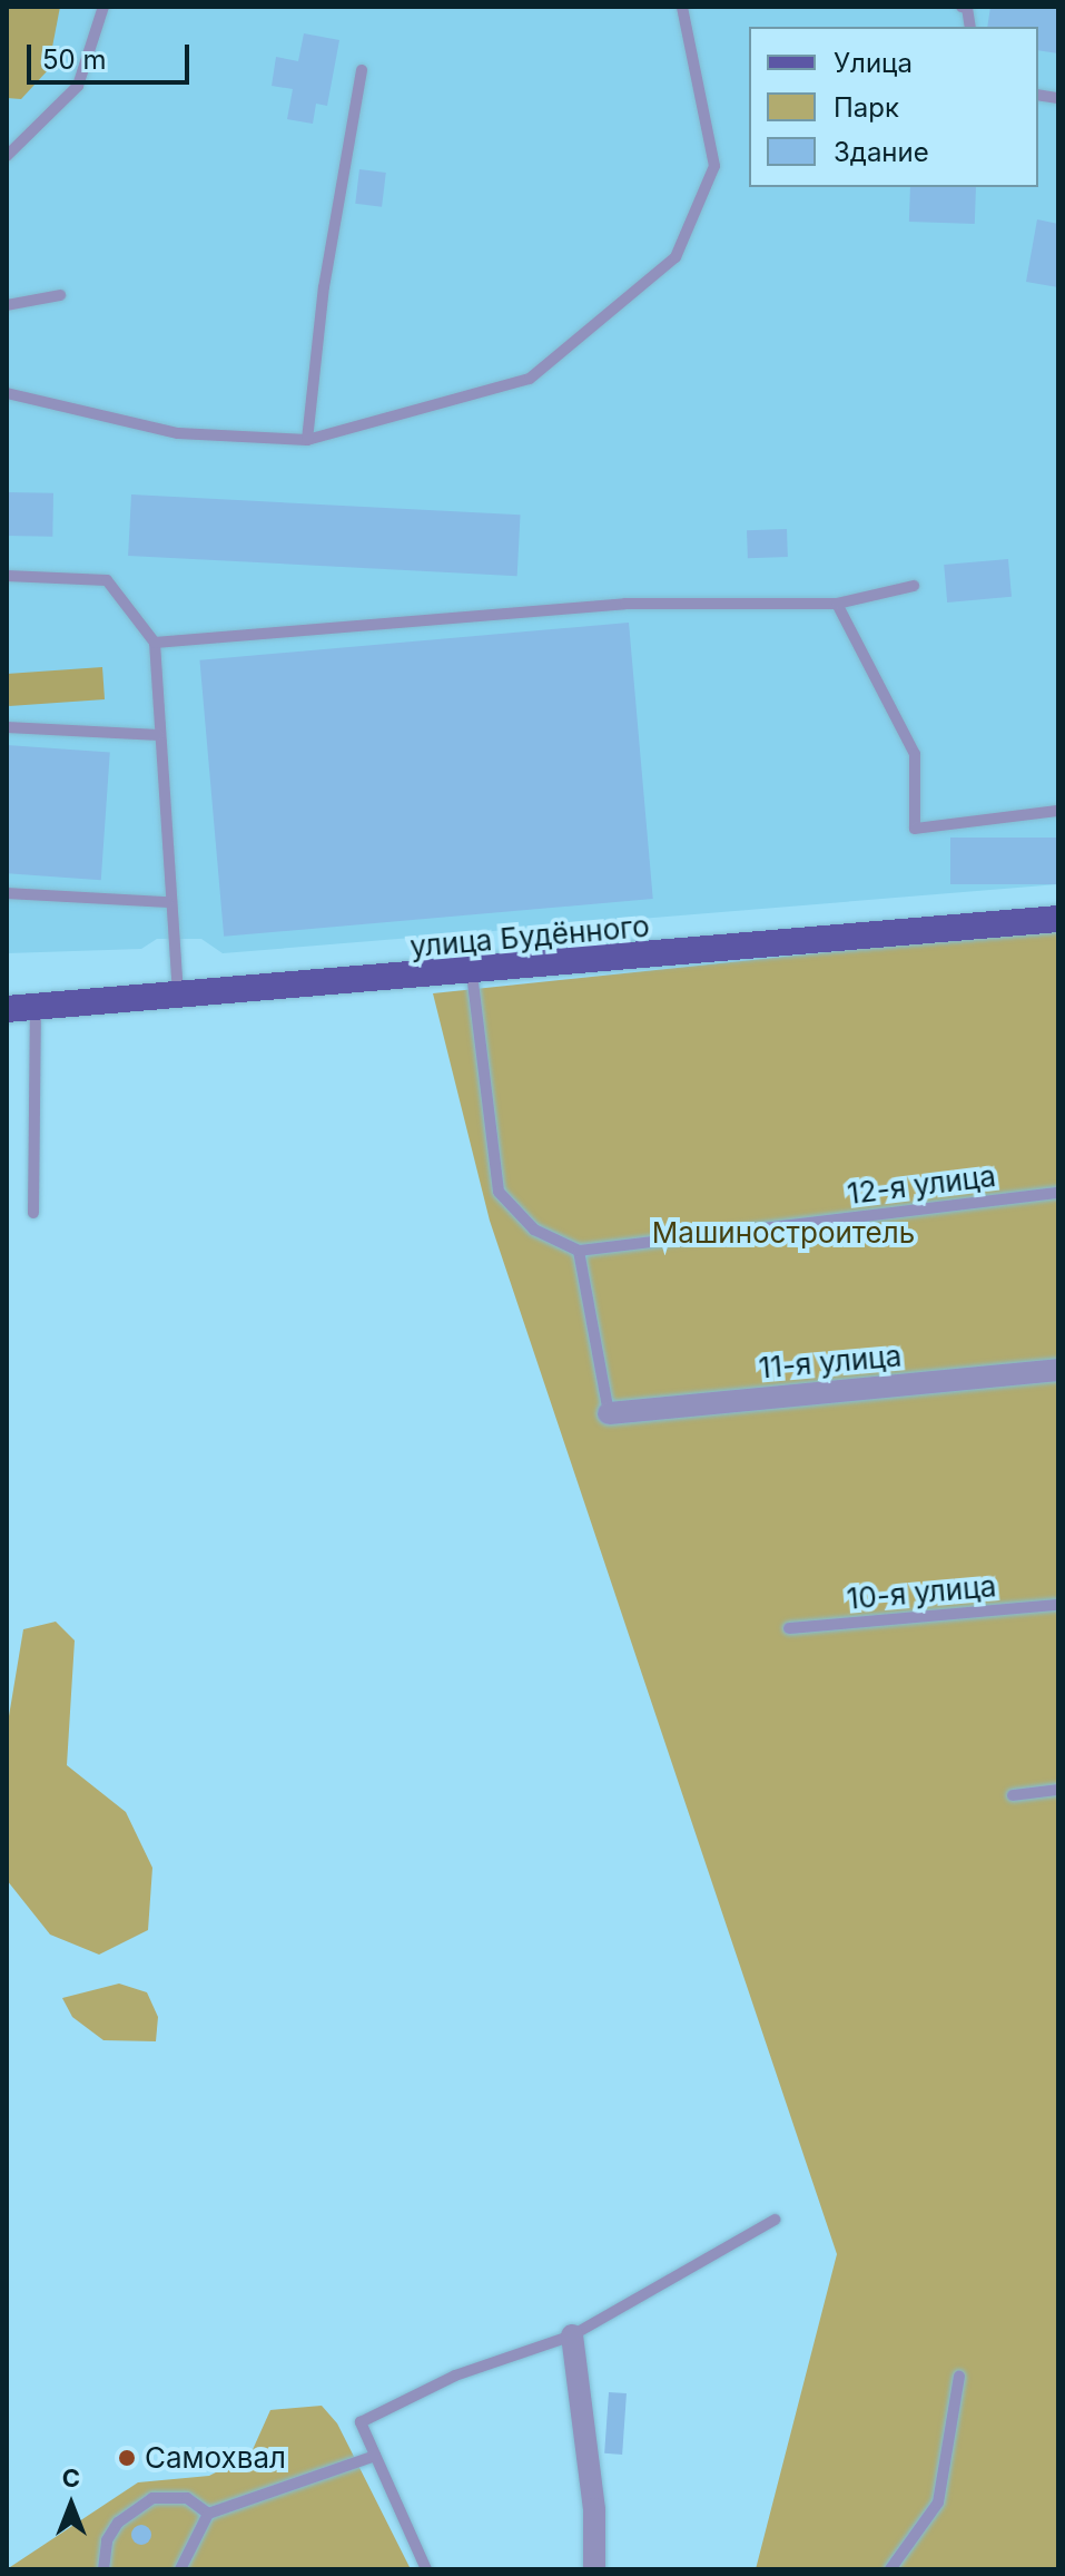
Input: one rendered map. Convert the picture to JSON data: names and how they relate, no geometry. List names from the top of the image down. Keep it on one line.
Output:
{"streets":{"main road":["улица Будённого"],"street":["11-я улица"],"lane":["12-я улица","10-я улица"]},"parks":["Машиностроитель"],"places":["Самохвал"],"legend":["Улица","Парк","Здание"],"scale_bar":"50 m","north":"top"}
